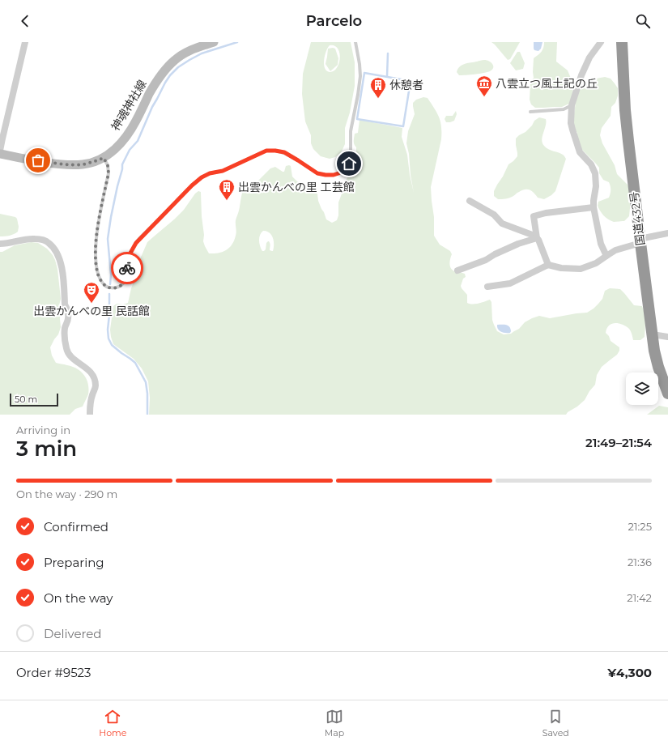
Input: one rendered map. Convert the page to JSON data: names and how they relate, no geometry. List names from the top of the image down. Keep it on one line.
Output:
{"streets":{"highway":["国道432号"],"main road":["神魂神社線"]},"places":{"museum":["八雲立つ風土記の丘"],"building":["休憩者","出雲かんべの里 工芸館"],"theatre":["出雲かんべの里 民話館"]},"scale_bar":"50 m","page":{"header":"Parcelo","scale":"50 m","heading":["3 min","Arriving in","21:49–21:54"],"panel":["Order #9523","¥4,300"],"bar":"On the way · 290 m","list":[["Confirmed","21:25"],["Preparing","21:36"],["On the way","21:42"],"Delivered"],"tabs":["Home","Map","Saved"]}}
